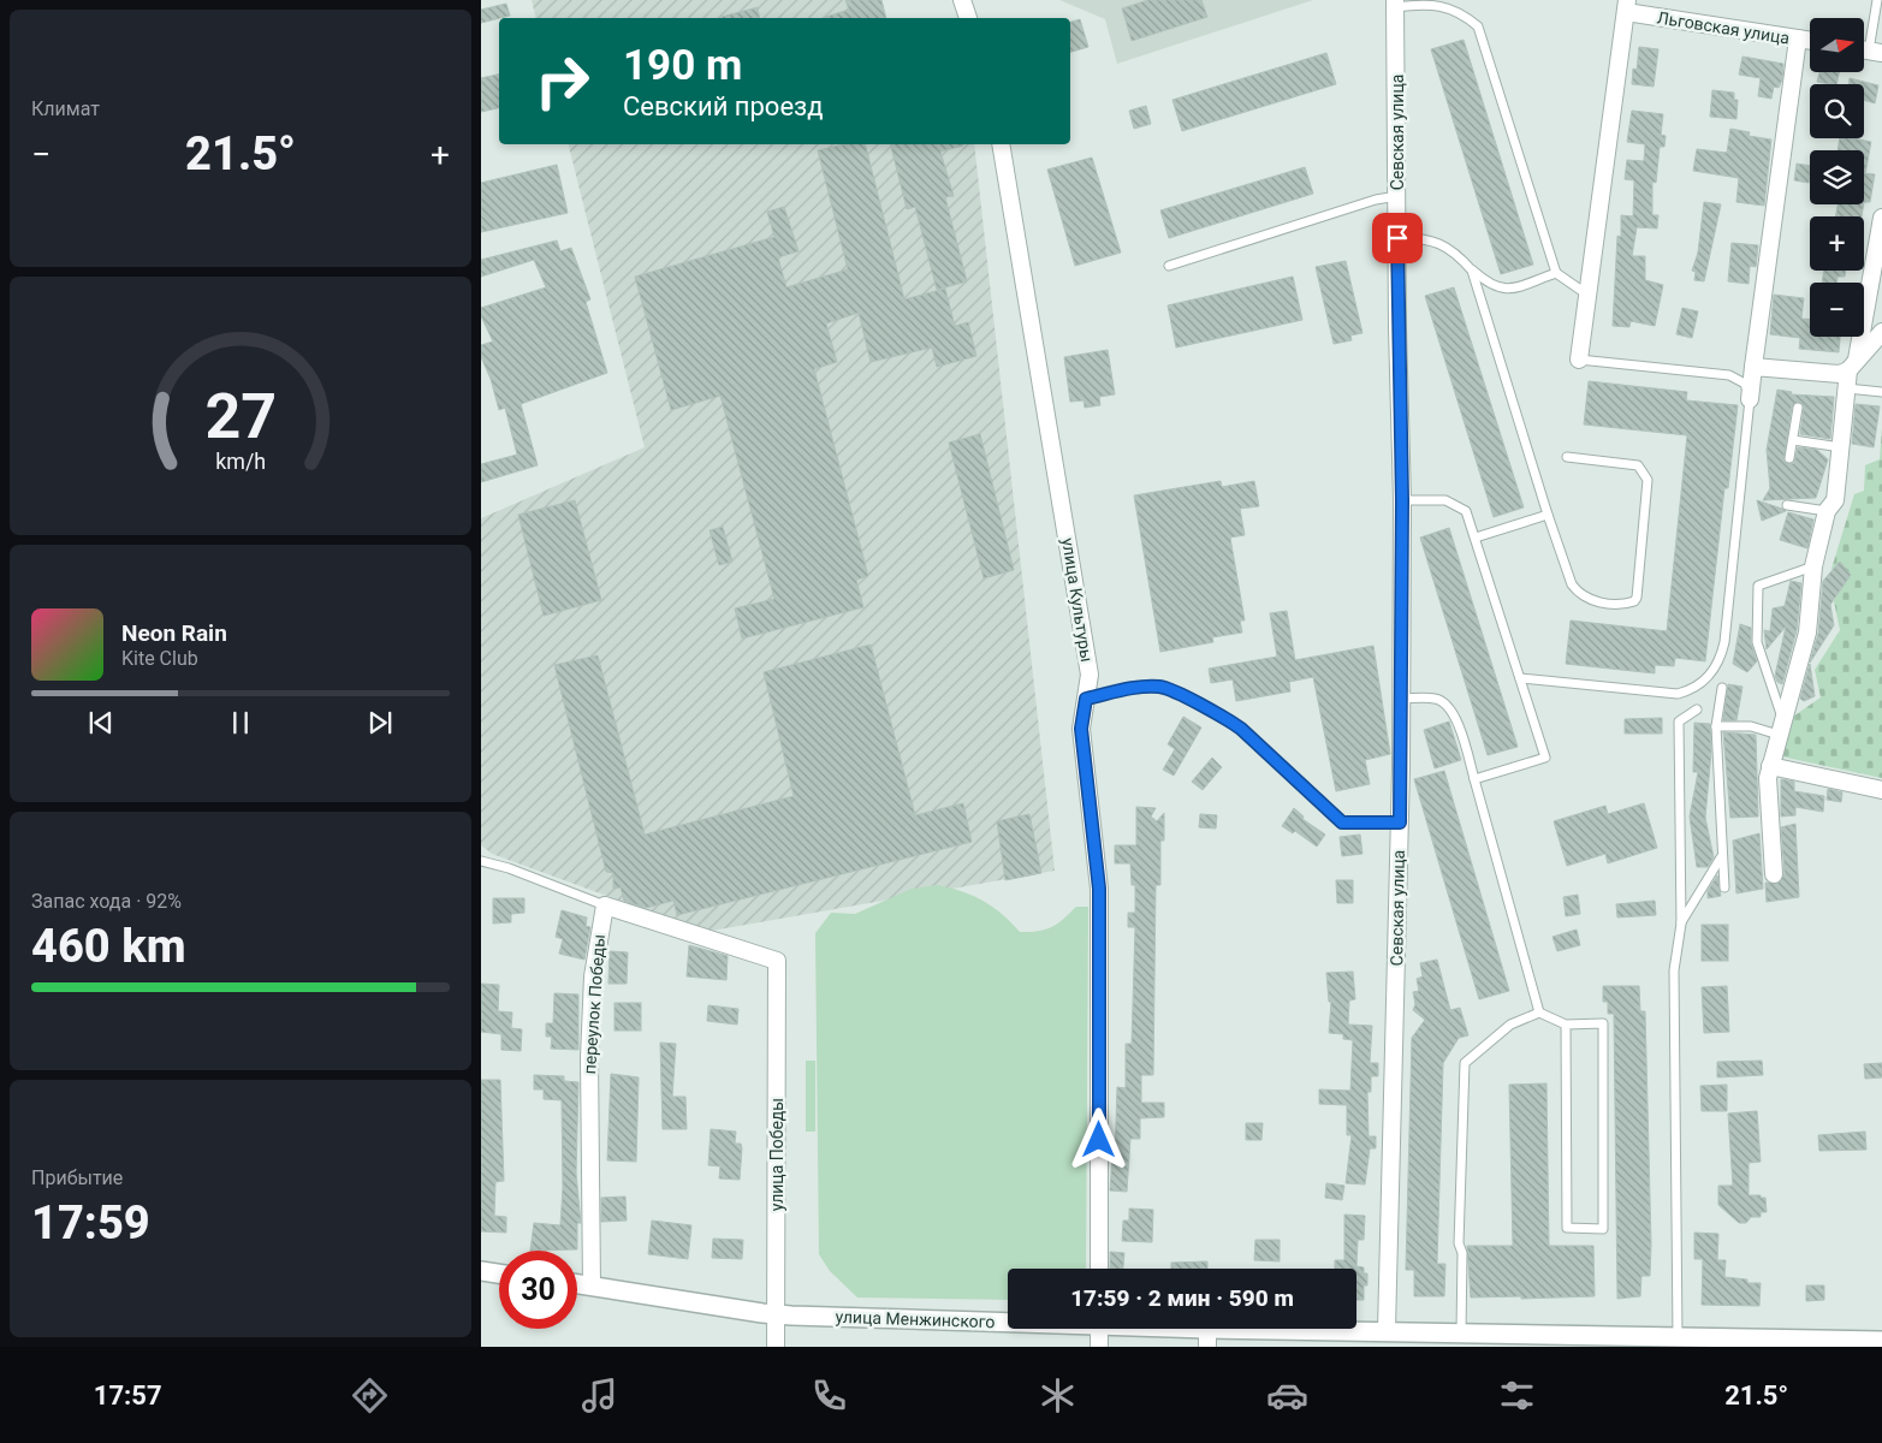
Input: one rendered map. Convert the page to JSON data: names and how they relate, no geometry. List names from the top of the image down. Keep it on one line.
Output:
{"streets":{"street":["Льговская улица","Севская улица","улица Культуры","переулок Победы","улица Победы","улица Менжинского"]},"crossings":[["Севская улица","улица Менжинского"],["переулок Победы","улица Победы"],["переулок Победы","улица Менжинского"],["улица Победы","улица Менжинского"]],"north":"right","page":{"tile":["Климат",["Запас хода · 92%","460 km"],["Прибытие","17:59"]],"map_buttons":["+","−"],"turn":["190 m","Севский проезд"],"heat":["−","21.5°","+"],"song":["Neon Rain","Kite Club"],"limit":"30","trip":"17:59 · 2 мин · 590 m","tabs":["17:57","21.5°"],"gauge":["27","km/h"]}}
